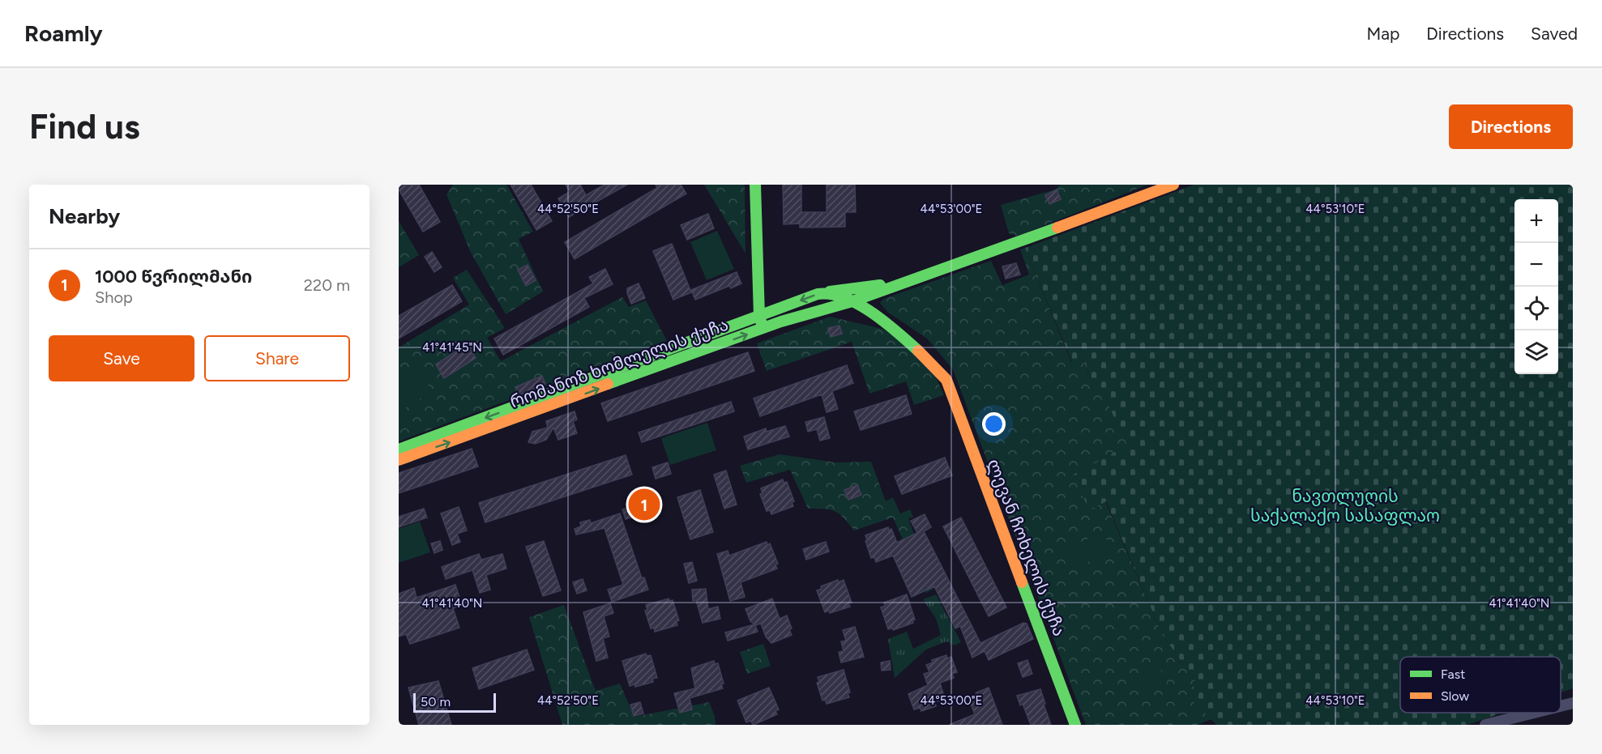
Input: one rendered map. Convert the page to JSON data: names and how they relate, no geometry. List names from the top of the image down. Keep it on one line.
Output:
{"streets":{"street":["რომანოზ ხომლელის ქუჩა","ლევან ჩოხელის ქუჩა"]},"crossings":[["რომანოზ ხომლელის ქუჩა","ლევან ჩოხელის ქუჩა"]],"parks":["ნავთლუღის საქალაქო სასაფლაო"],"legend":["Fast","Slow"],"scale_bar":"50 m","page":{"header":"Roamly","nav":["Map","Directions","Saved"],"buttons":["Directions",["Save","Share"]],"title":"Find us","heading":"Nearby","map_buttons":["+","−"],"list":[{"mark":"1","name":"1000 წვრილმანი","note":"Shop","value":"220 m"}],"pins":"1","scale":"50 m"},"coordinates":["44°52'50\"E","44°53'00\"E","44°53'10\"E","41°41'45\"N","41°41'40\"N"]}
